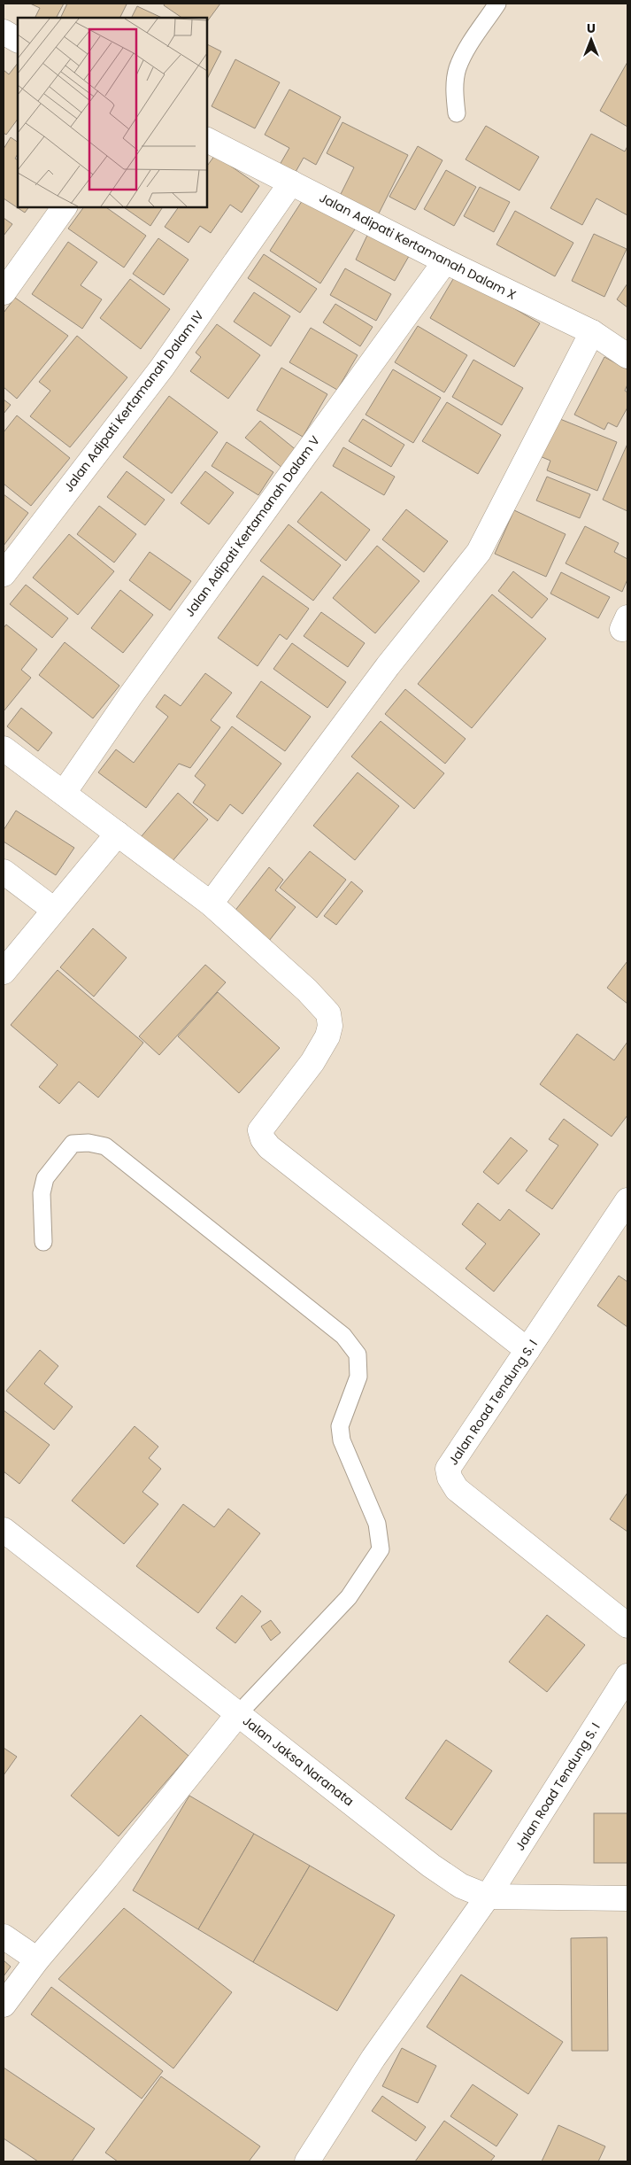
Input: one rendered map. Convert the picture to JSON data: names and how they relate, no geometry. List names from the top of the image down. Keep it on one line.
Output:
{"streets":{"street":["Jalan Adipati Kertamanah Dalam X","Jalan Adipati Kertamanah Dalam IV","Jalan Adipati Kertamanah Dalam V","Jalan Road Tendung S. I","Jalan Jaksa Naranata"]},"crossings":[["Jalan Adipati Kertamanah Dalam X","Jalan Adipati Kertamanah Dalam IV"],["Jalan Adipati Kertamanah Dalam X","Jalan Adipati Kertamanah Dalam V"],["Jalan Road Tendung S. I","Jalan Jaksa Naranata"]],"north":"top"}
